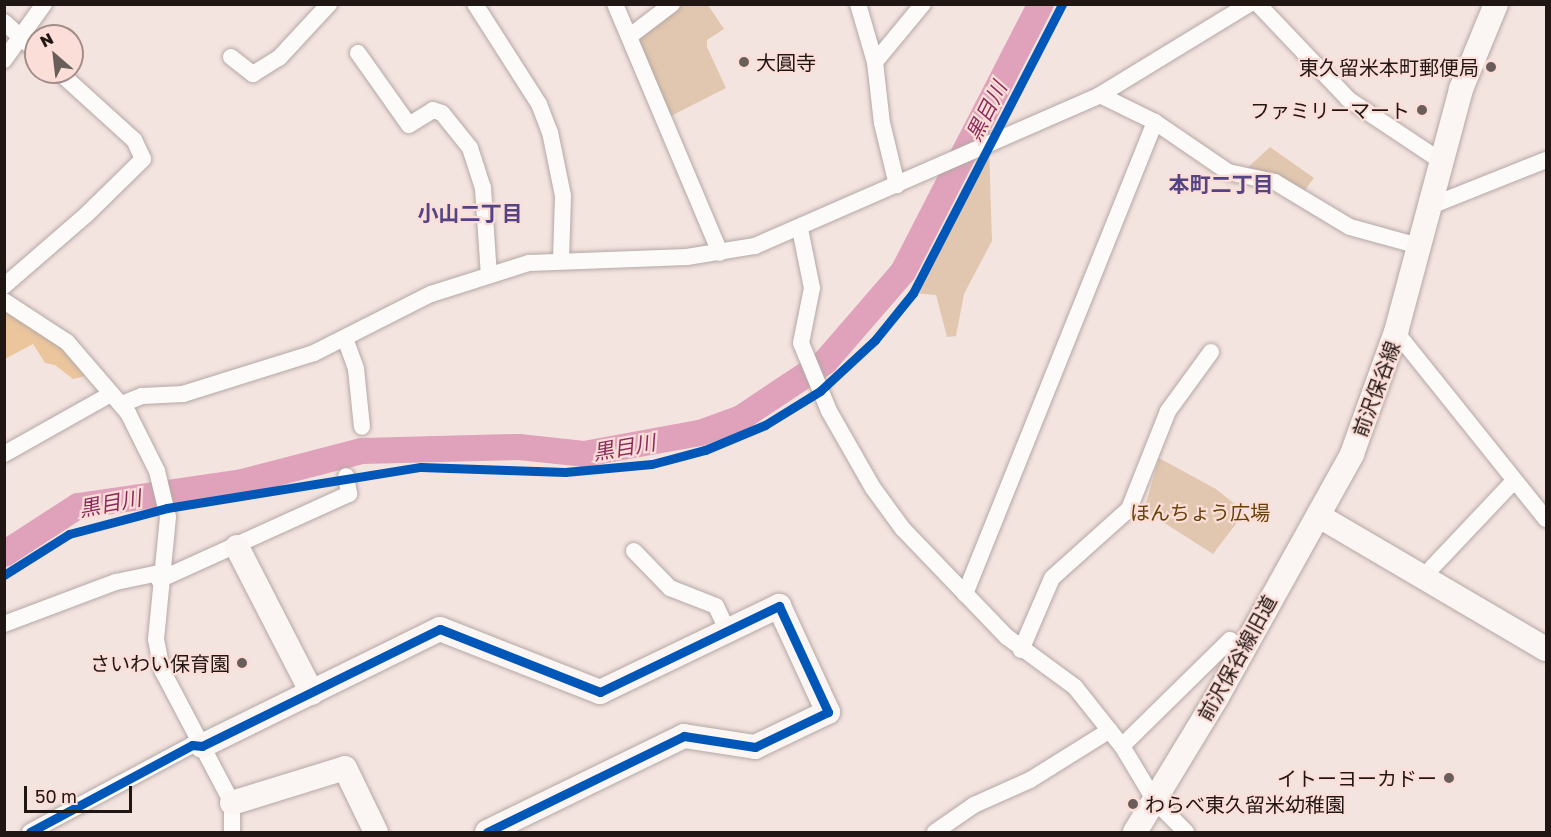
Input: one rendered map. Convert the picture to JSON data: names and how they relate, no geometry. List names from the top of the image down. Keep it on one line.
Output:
{"streets":{"street":["前沢保谷線","前沢保谷線旧道"]},"crossings":[["前沢保谷線","前沢保谷線旧道"]],"districts":["本町二丁目","小山二丁目"],"water":["黒目川"],"parks":["ほんちょう広場"],"places":["大圓寺","東久留米本町郵便局","ファミリーマート","さいわい保育園","イトーヨーカドー","わらべ東久留米幼稚園"],"scale_bar":"50 m","north":"top left"}
